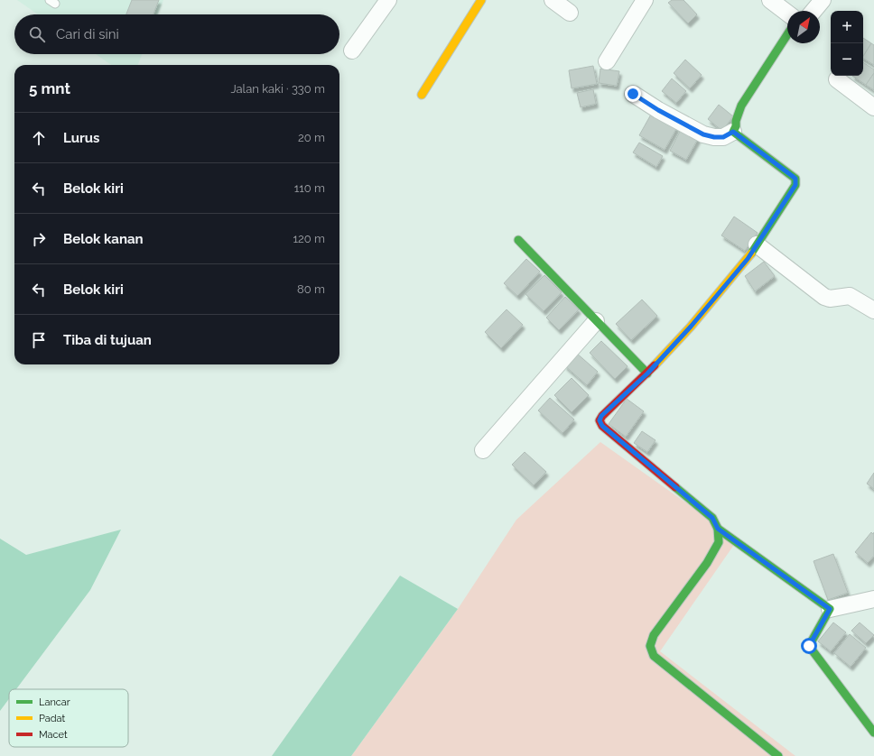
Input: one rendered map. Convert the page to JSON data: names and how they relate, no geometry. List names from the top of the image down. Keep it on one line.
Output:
{"legend":["Lancar","Padat","Macet"],"north":"top right","page":{"map_buttons":["+","−"],"search":"Cari di sini","heading":["5 mnt","Jalan kaki · 330 m"],"list":[["Lurus","20 m"],["Belok kiri","110 m"],["Belok kanan","120 m"],["Belok kiri","80 m"],"Tiba di tujuan"]}}
